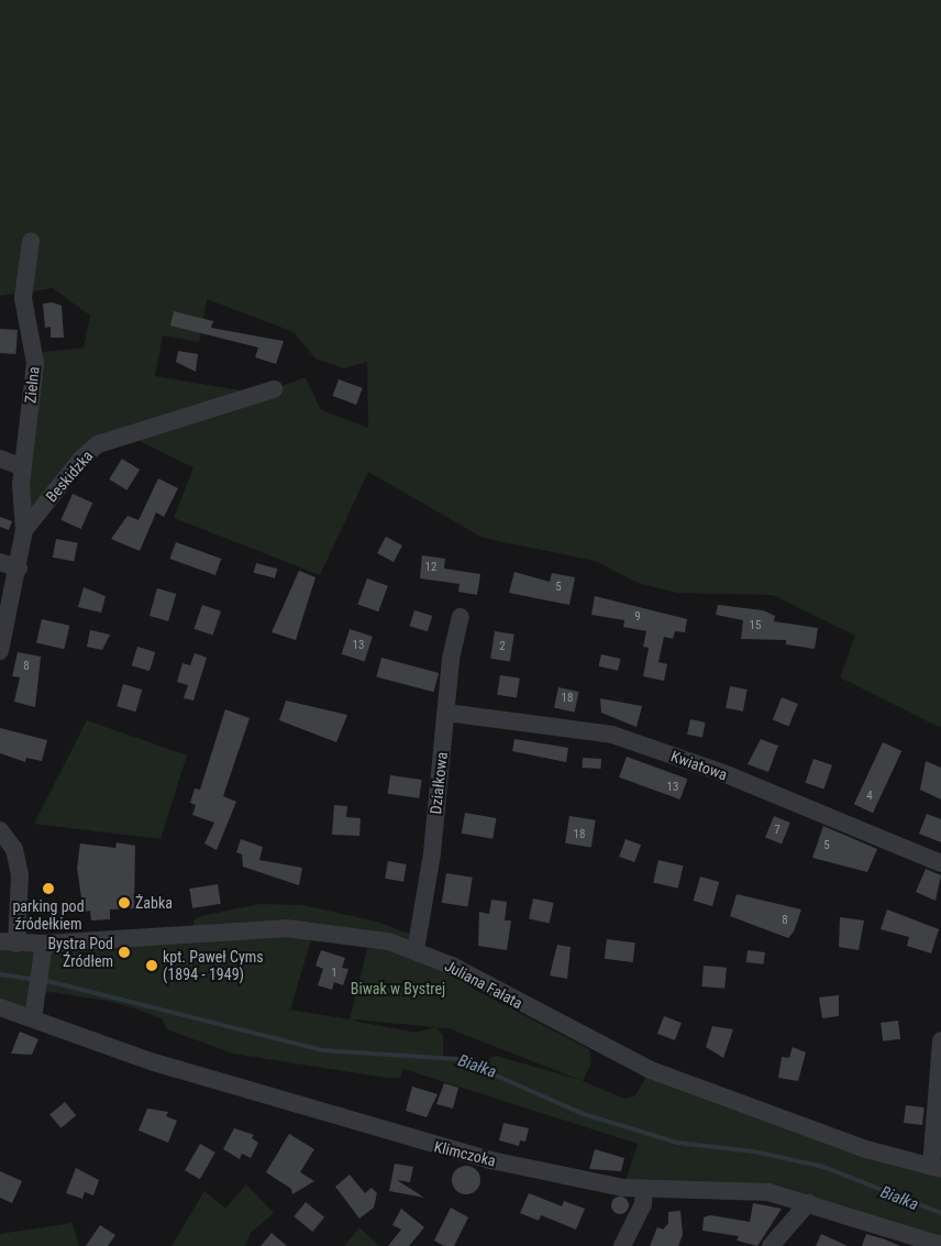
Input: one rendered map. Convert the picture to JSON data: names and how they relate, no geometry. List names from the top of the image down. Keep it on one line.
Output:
{"streets":{"street":["Zielna","Beskidzka","Kwiatowa","Działkowa","Juliana Fałata","Klimczoka"]},"crossings":[["Zielna","Beskidzka"],["Kwiatowa","Działkowa"],["Działkowa","Juliana Fałata"]],"water":["Białka"],"parks":["Biwak w Bystrej"],"places":["parking pod źródełkiem","Żabka","Bystra Pod Źródłem","kpt. Paweł Cyms (1894 - 1949)"],"house_numbers":["12","5","9","15","13","2","8","18","13","4","7","18","5","8","1"]}
